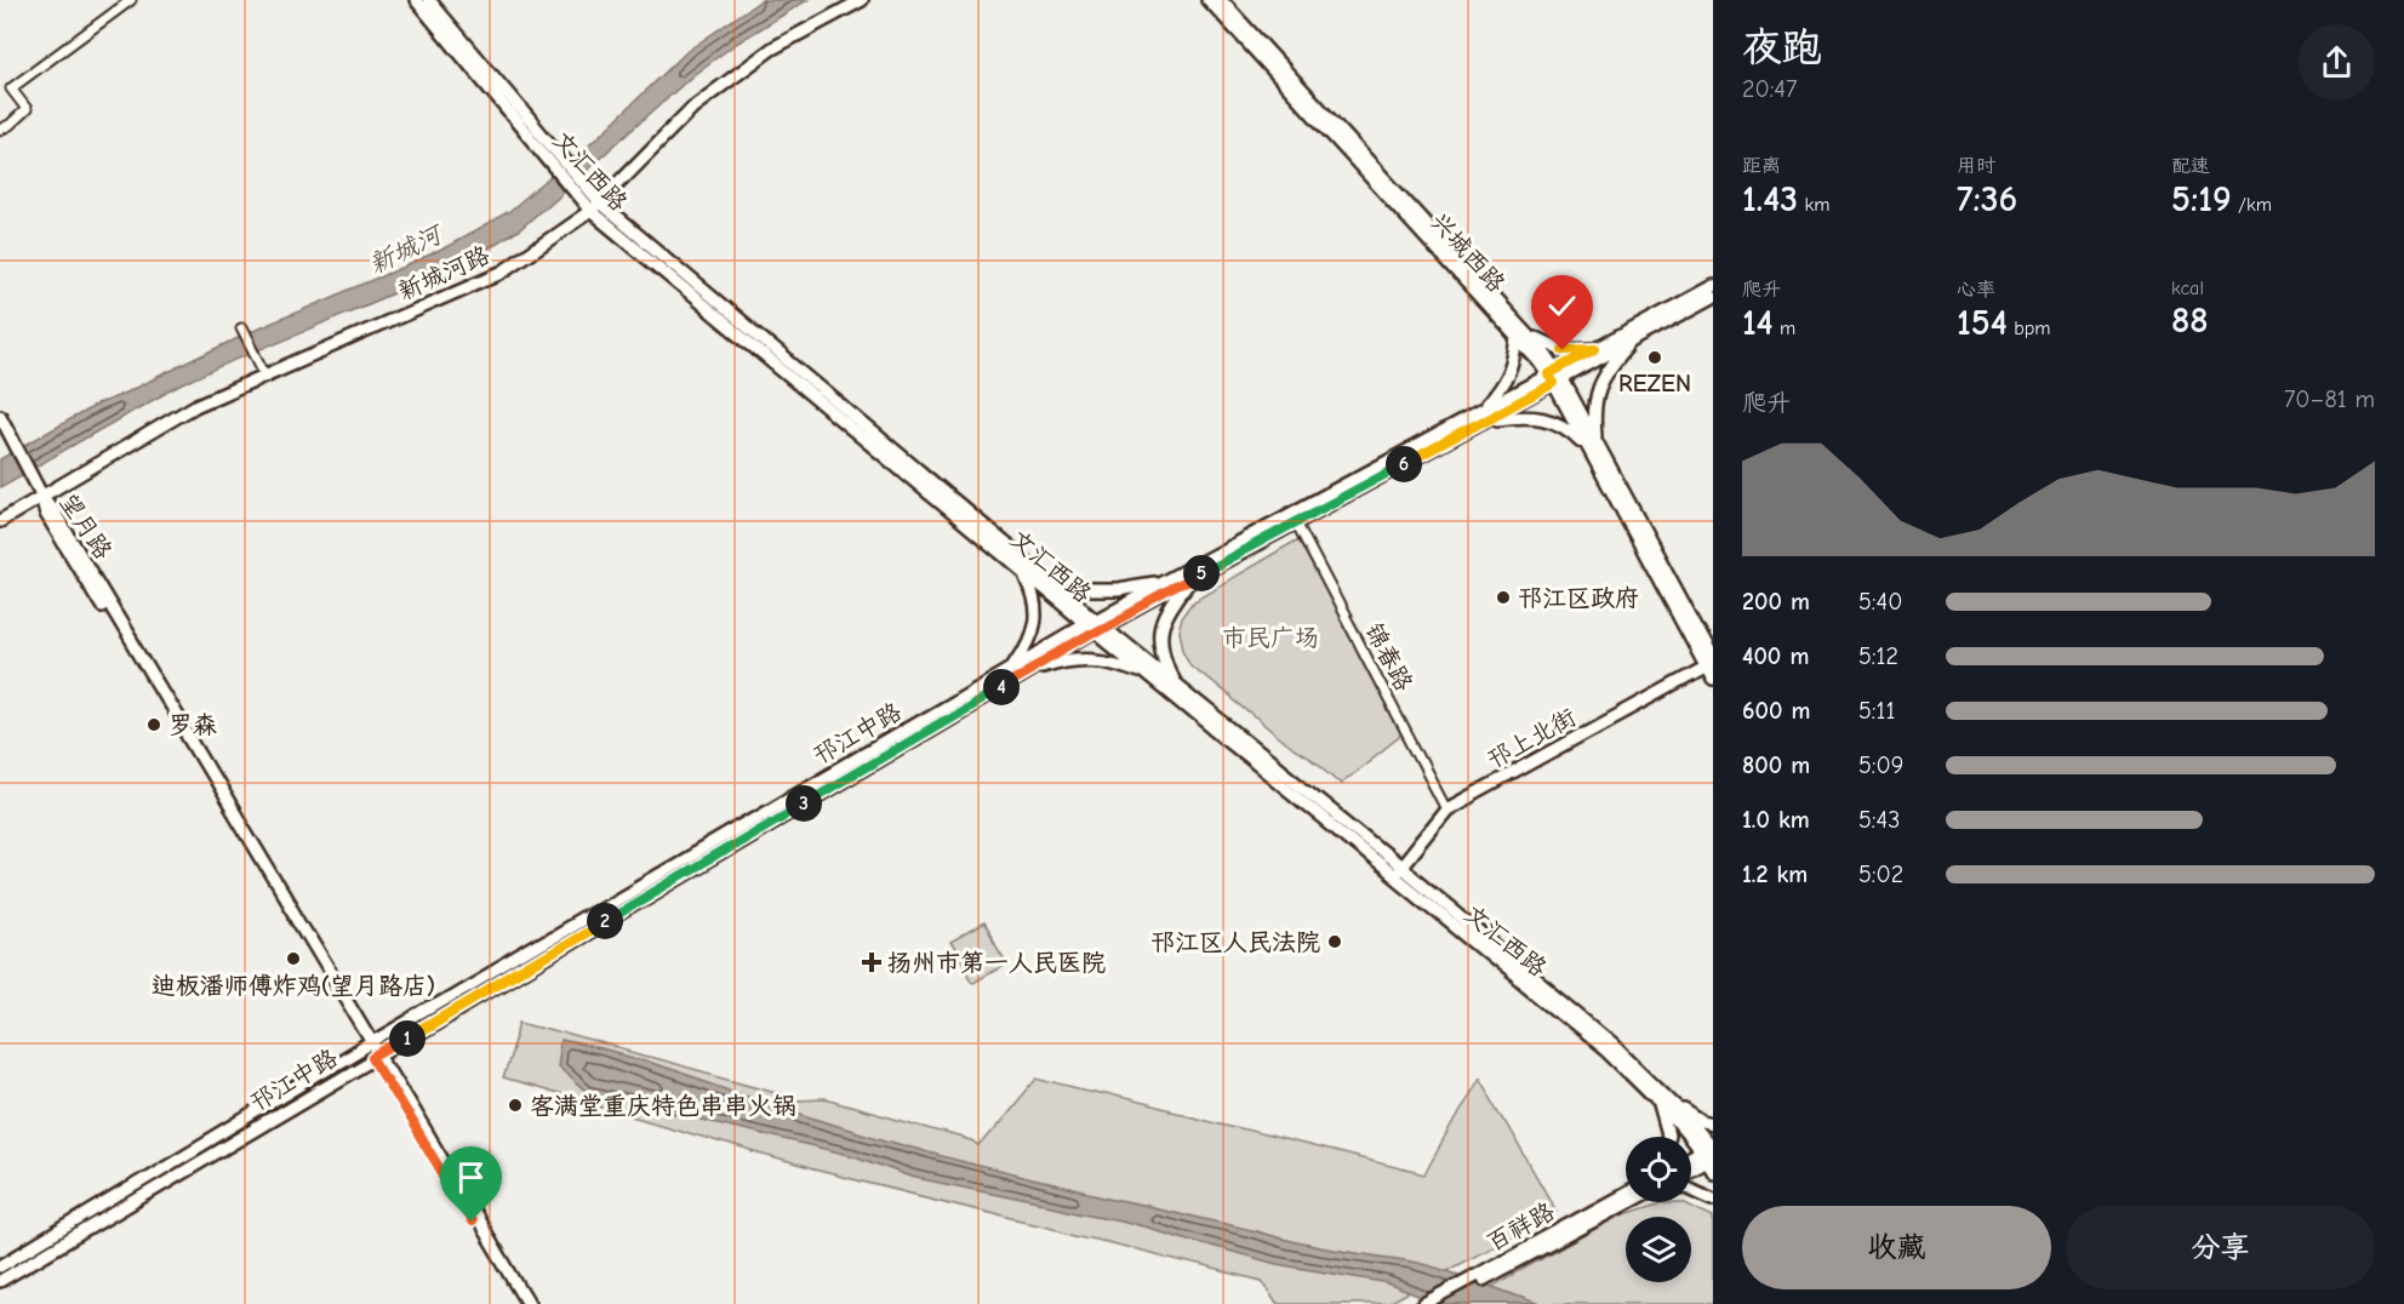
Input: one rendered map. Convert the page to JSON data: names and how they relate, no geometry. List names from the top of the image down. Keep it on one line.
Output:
{"streets":{"main road":["文汇西路","兴城西路","新城河路","望月路","邗江中路","邗上北街","百祥路"],"street":["锦春路"]},"crossings":[["文汇西路","新城河路"],["文汇西路","邗江中路"],["文汇西路","邗上北街"],["兴城西路","邗江中路"],["兴城西路","邗上北街"],["新城河路","望月路"],["望月路","邗江中路"],["锦春路","邗江中路"],["锦春路","邗上北街"]],"water":["新城河"],"parks":["市民广场"],"places":{"other":["REZEN","邗江区政府","罗森","邗江区人民法院","迪板潘师傅炸鸡(望月路店)","客满堂重庆特色串串火锅"],"health":["扬州市第一人民医院"]},"page":{"heading":["夜跑","20:47"],"stats":[["距离","1.43 km"],["用时","7:36"],["配速","5:19 /km"],["爬升","14 m"],["心率","154 bpm"],["kcal","88"]],"chart":["爬升","70–81 m"],"pins":["6","5","4","3","2","1"],"list":[{"name":"200 m","note":"5:40"},{"name":"400 m","note":"5:12"},{"name":"600 m","note":"5:11"},{"name":"800 m","note":"5:09"},{"name":"1.0 km","note":"5:43"},{"name":"1.2 km","note":"5:02"}],"buttons":["收藏","分享"]}}
